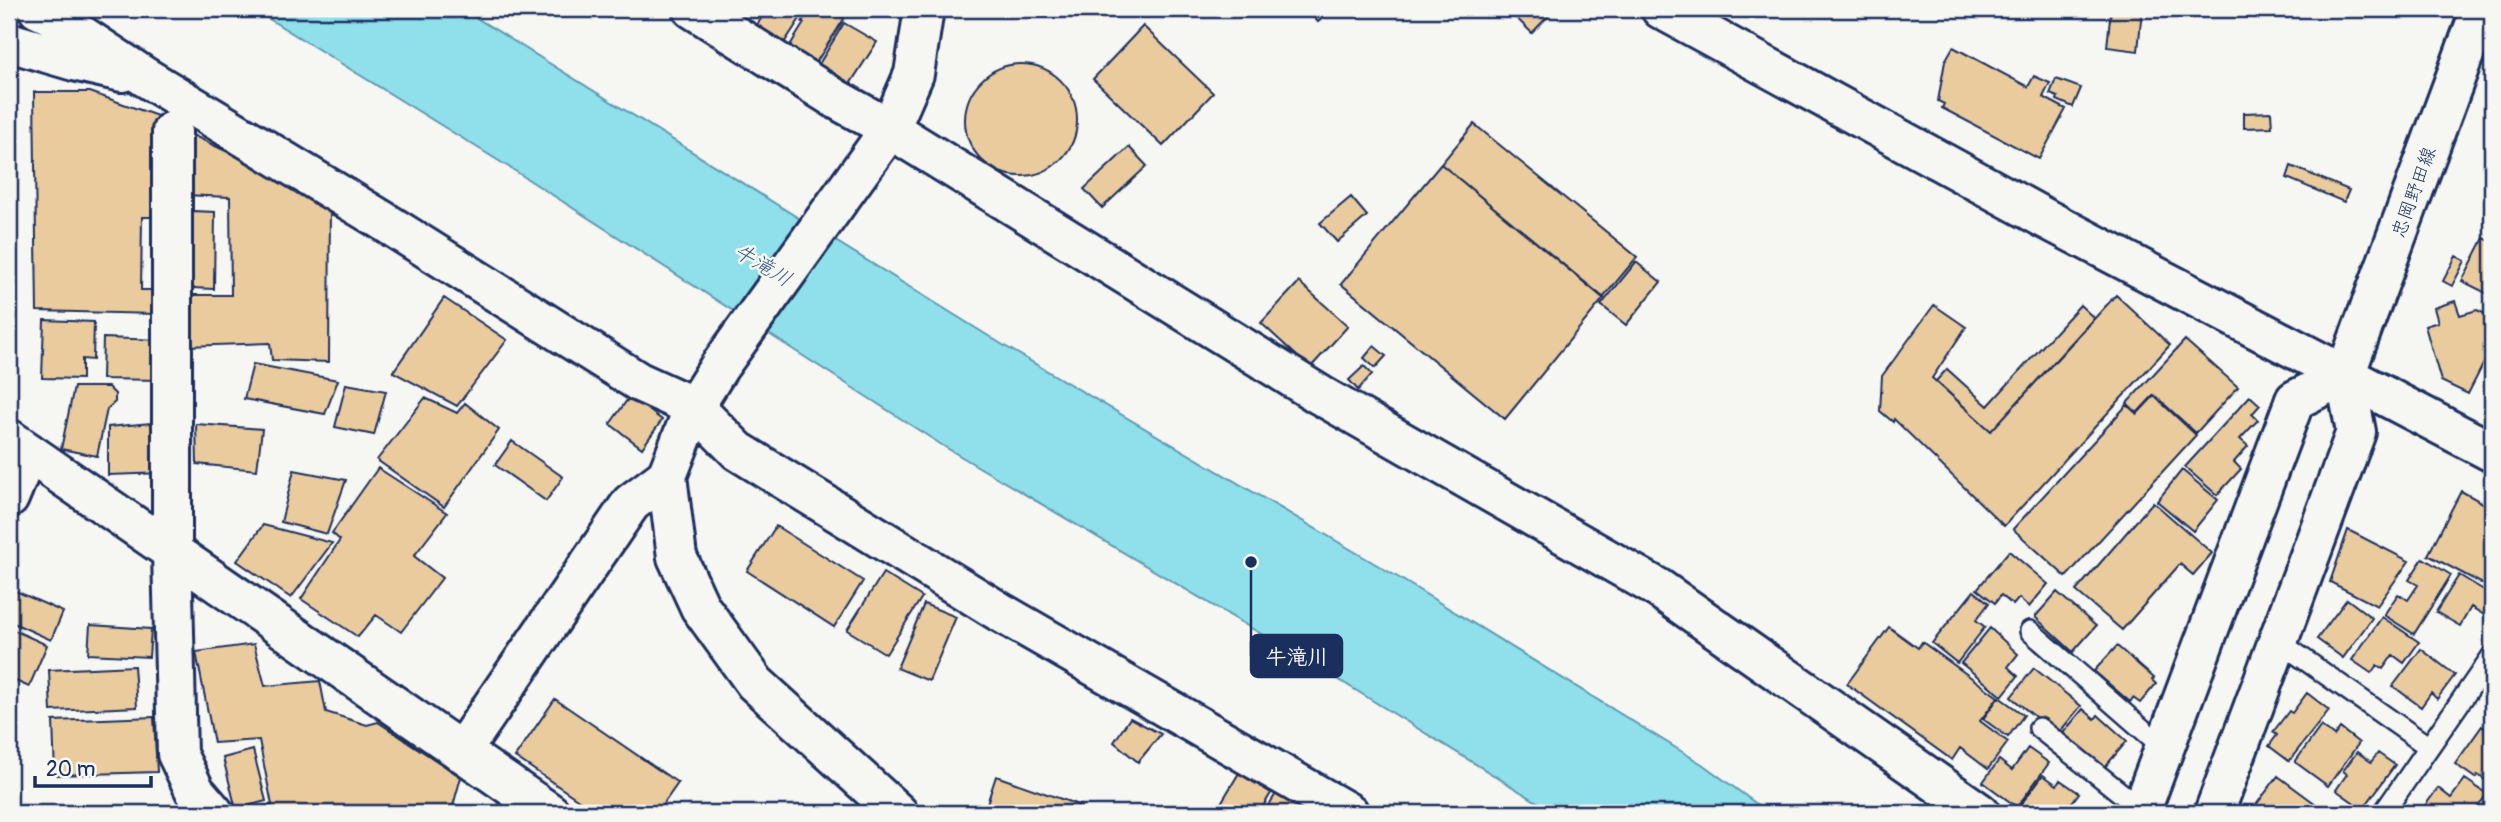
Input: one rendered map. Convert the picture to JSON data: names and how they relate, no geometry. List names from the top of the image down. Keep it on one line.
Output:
{"streets":{"street":["忠岡野田線"]},"water":["牛滝川"],"places":["牛滝川"],"scale_bar":"20 m"}
